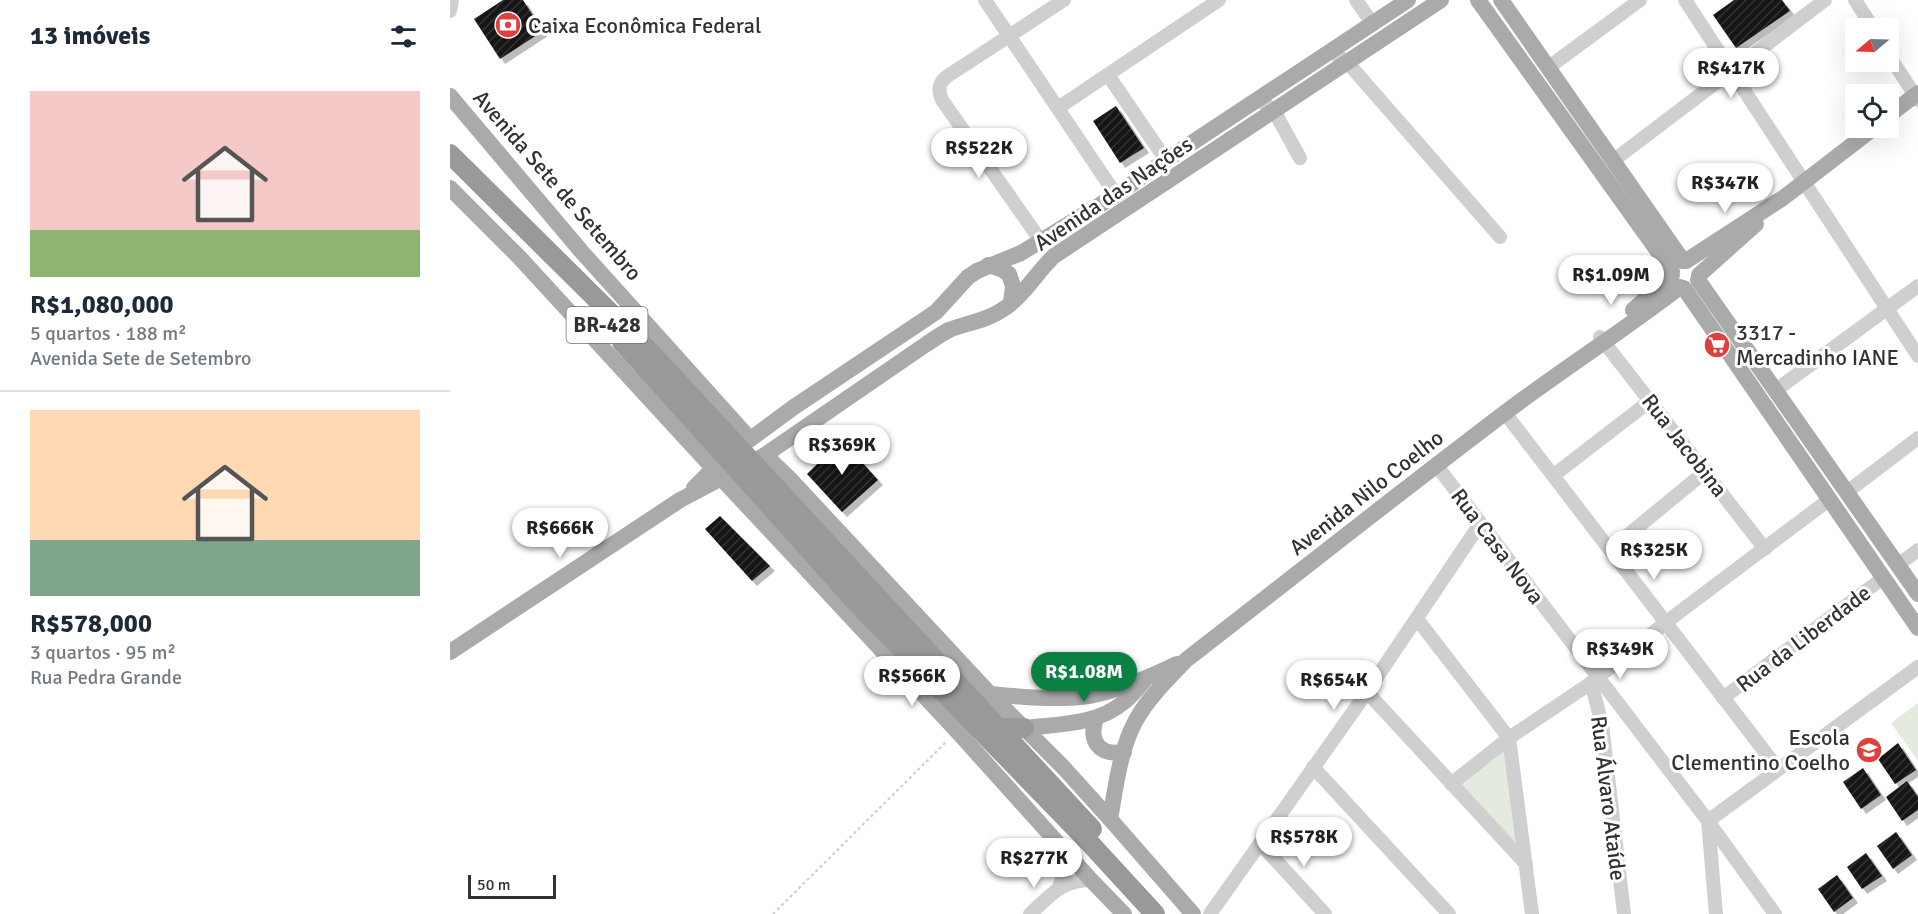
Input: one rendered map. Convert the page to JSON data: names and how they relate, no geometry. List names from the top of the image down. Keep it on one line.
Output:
{"streets":{"highway":["Avenida Sete de Setembro","BR-428"],"main road":["Avenida das Nações","Avenida Nilo Coelho"],"street":["Rua Jacobina","Rua Casa Nova","Rua da Liberdade","Rua Álvaro Ataíde"]},"crossings":[["Avenida Sete de Setembro","Avenida das Nações"],["Rua Jacobina","Avenida Nilo Coelho"],["Avenida Nilo Coelho","Rua Casa Nova"],["Rua Casa Nova","Rua Álvaro Ataíde"]],"places":{"bank":["Caixa Econômica Federal"],"supermarket":["3317 - Mercadinho IANE"],"school or university":["Escola Clementino Coelho"]},"scale_bar":"50 m","north":"left","page":{"heading":"13 imóveis","price":["R$417K","R$522K","R$347K","R$1.09M","R$369K","R$666K","R$325K","R$349K","R$1.08M","R$566K","R$654K","R$578K","R$277K"],"list":[{"name":"R$1,080,000","note":"5 quartos · 188 m² · Avenida Sete de Setembro"},{"name":"R$578,000","note":"3 quartos · 95 m² · Rua Pedra Grande"}],"scale":"50 m"}}
